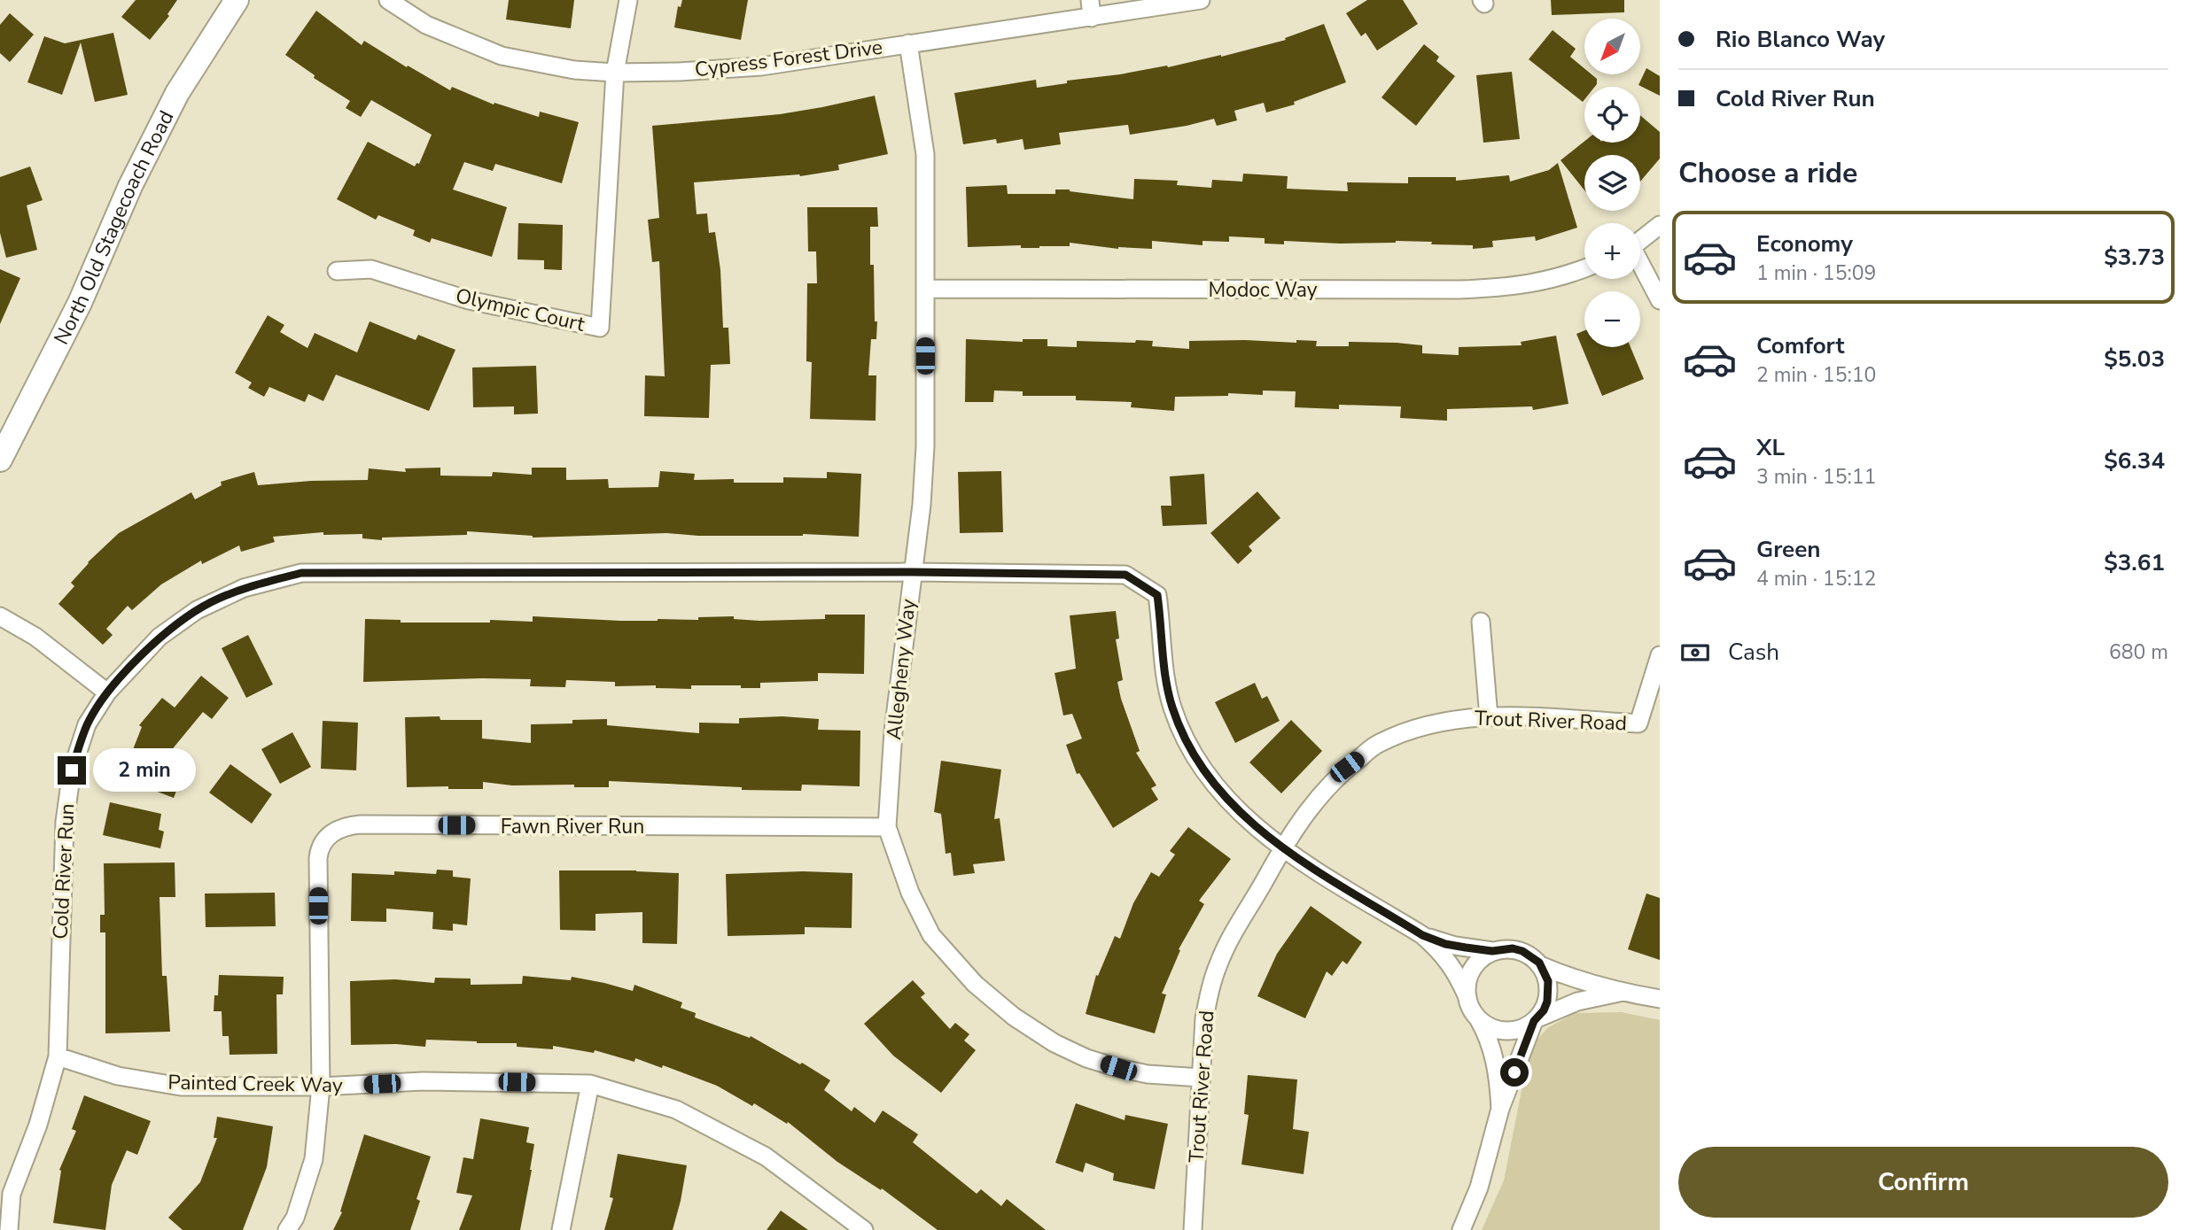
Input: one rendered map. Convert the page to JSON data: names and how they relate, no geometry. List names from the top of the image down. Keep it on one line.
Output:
{"streets":{"street":["Cypress Forest Drive","North Old Stagecoach Road","Modoc Way","Olympic Court","Allegheny Way","Trout River Road","Fawn River Run","Cold River Run","Painted Creek Way"]},"crossings":[["Cypress Forest Drive","Olympic Court"],["Cypress Forest Drive","Allegheny Way"],["Modoc Way","Allegheny Way"],["Allegheny Way","Trout River Road"],["Allegheny Way","Fawn River Run"],["Allegheny Way","Cold River Run"],["Trout River Road","Cold River Run"],["Fawn River Run","Painted Creek Way"],["Cold River Run","Painted Creek Way"]],"north":"bottom left","page":{"banner":["Rio Blanco Way","Cold River Run"],"map_buttons":["+","−"],"heading":"Choose a ride","list":[{"name":"Economy","note":"1 min · 15:09","value":"$3.73"},{"name":"Comfort","note":"2 min · 15:10","value":"$5.03"},{"name":"XL","note":"3 min · 15:11","value":"$6.34"},{"name":"Green","note":"4 min · 15:12","value":"$3.61"}],"pay":["Cash","680 m"],"bubble":"2 min","buttons":"Confirm"}}
